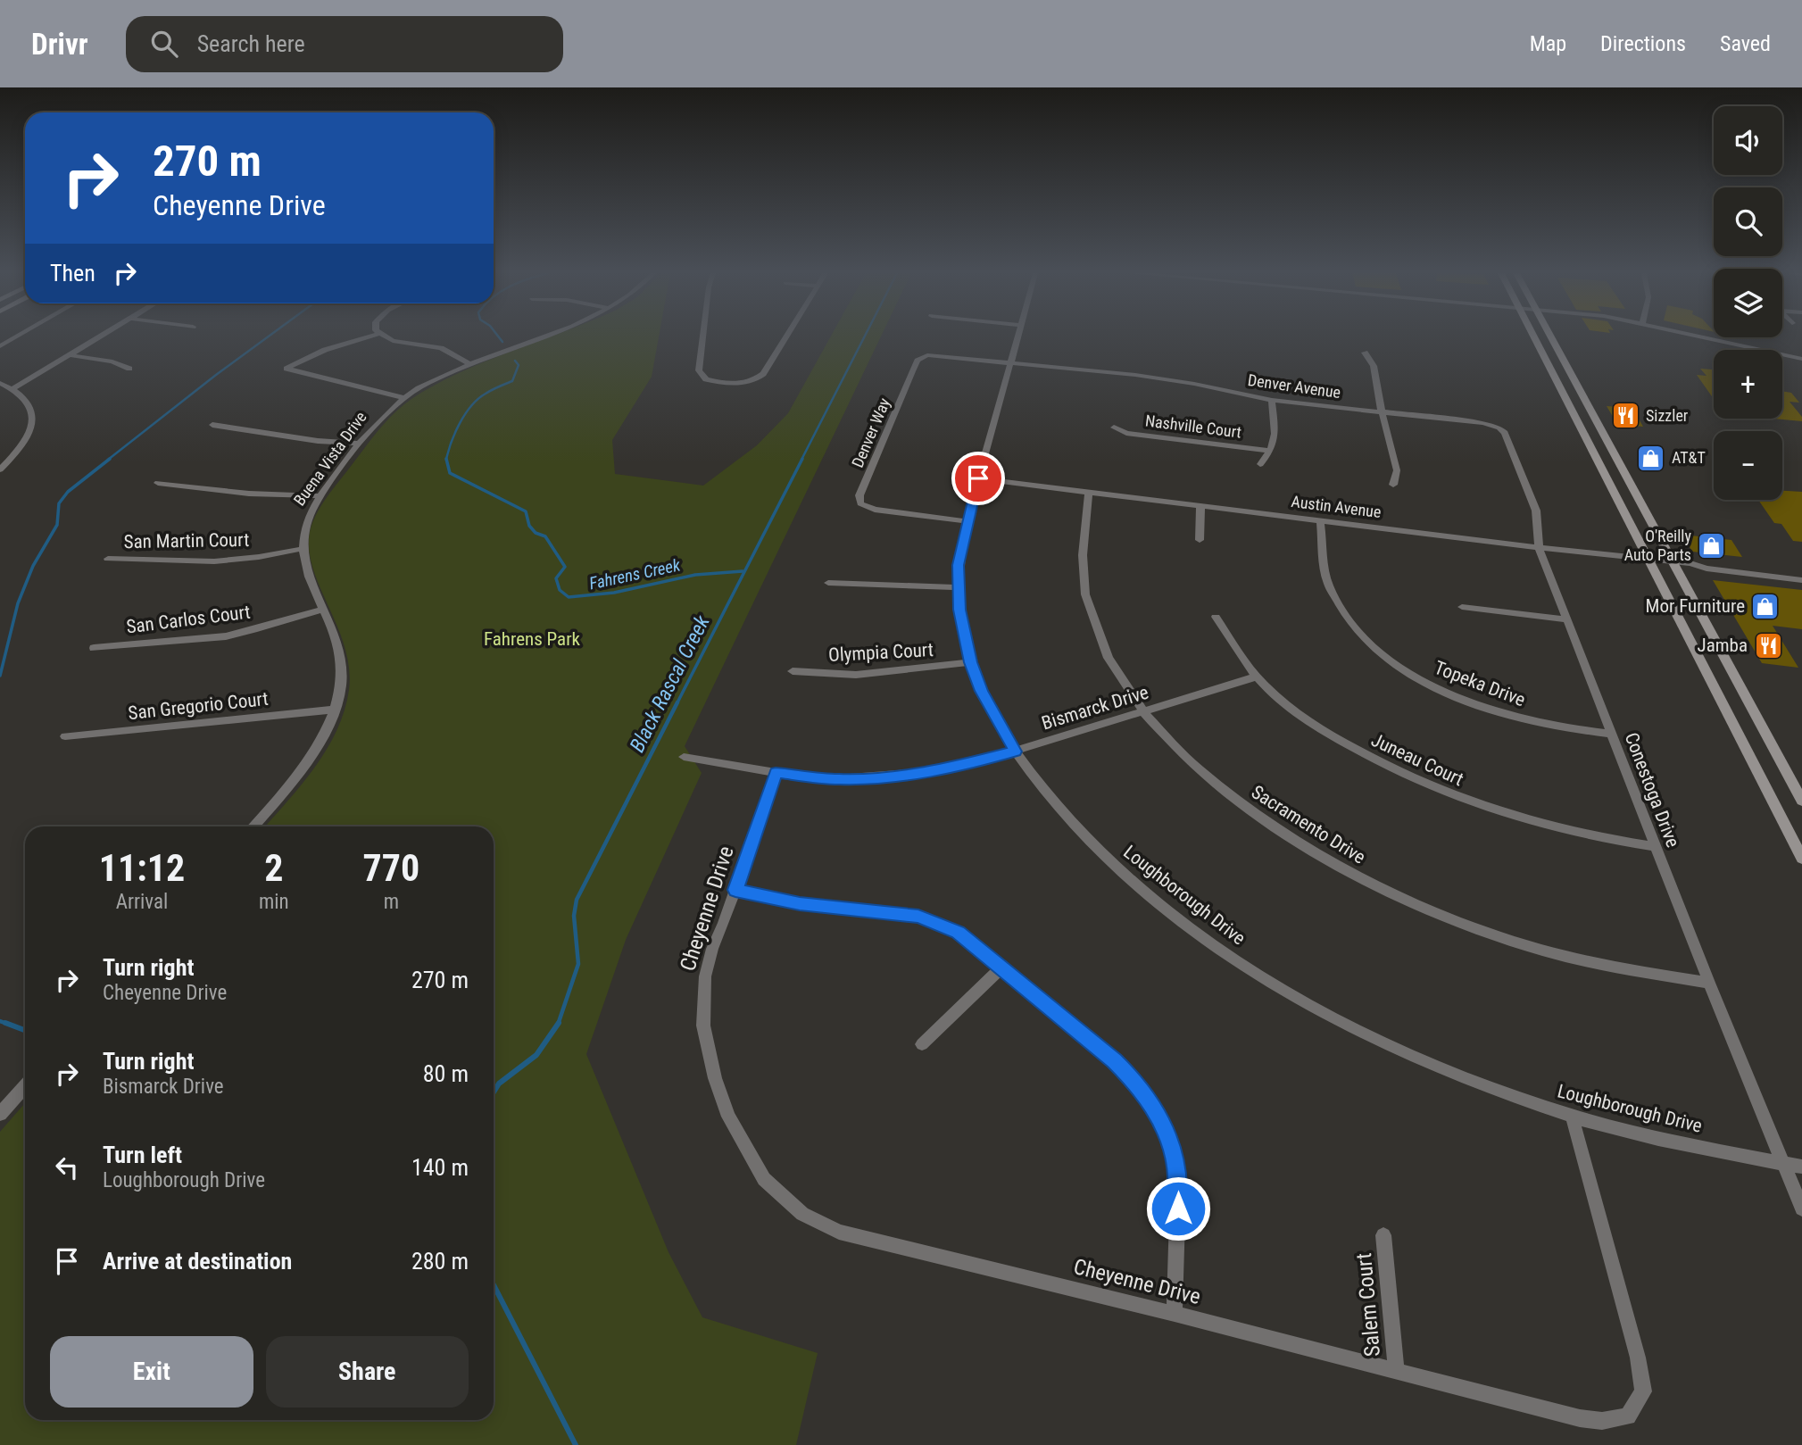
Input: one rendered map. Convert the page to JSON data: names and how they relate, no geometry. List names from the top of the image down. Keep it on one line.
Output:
{"streets":{"street":["Denver Avenue","Nashville Court","Denver Way","Buena Vista Drive","Austin Avenue","San Martin Court","San Carlos Court","Olympia Court","Topeka Drive","San Gregorio Court","Bismarck Drive","Juneau Court","Conestoga Drive","Sacramento Drive","Loughborough Drive","Cheyenne Drive","Salem Court"]},"crossings":[["Denver Avenue","Denver Way"],["Denver Avenue","Conestoga Drive"],["Denver Avenue","Loughborough Drive"],["Denver Way","Loughborough Drive"],["Buena Vista Drive","San Martin Court"],["Buena Vista Drive","San Carlos Court"],["Buena Vista Drive","San Gregorio Court"],["Austin Avenue","Topeka Drive"],["Austin Avenue","Conestoga Drive"],["Austin Avenue","Sacramento Drive"],["Austin Avenue","Loughborough Drive"],["Olympia Court","Loughborough Drive"],["Topeka Drive","Conestoga Drive"],["Bismarck Drive","Juneau Court"],["Bismarck Drive","Sacramento Drive"],["Bismarck Drive","Loughborough Drive"],["Bismarck Drive","Cheyenne Drive"],["Juneau Court","Conestoga Drive"],["Conestoga Drive","Sacramento Drive"],["Conestoga Drive","Loughborough Drive"],["Loughborough Drive","Cheyenne Drive"],["Cheyenne Drive","Salem Court"]],"water":["Fahrens Creek","Black Rascal Creek"],"parks":["Fahrens Park"],"places":{"restaurant":["Sizzler","Jamba"],"shop":["AT&T","O'Reilly Auto Parts","Mor Furniture"]},"page":{"header":"Drivr","search":"Search here","nav":["Map","Directions","Saved"],"map_buttons":["+","−"],"turn":["270 m","Cheyenne Drive"],"then":"Then","eta":["11:12","Arrival","2","min","770","m"],"list":[{"name":"Turn right","note":"Cheyenne Drive","value":"270 m"},{"name":"Turn right","note":"Bismarck Drive","value":"80 m"},{"name":"Turn left","note":"Loughborough Drive","value":"140 m"},{"name":"Arrive at destination","value":"280 m"}],"buttons":["Exit","Share"]}}
